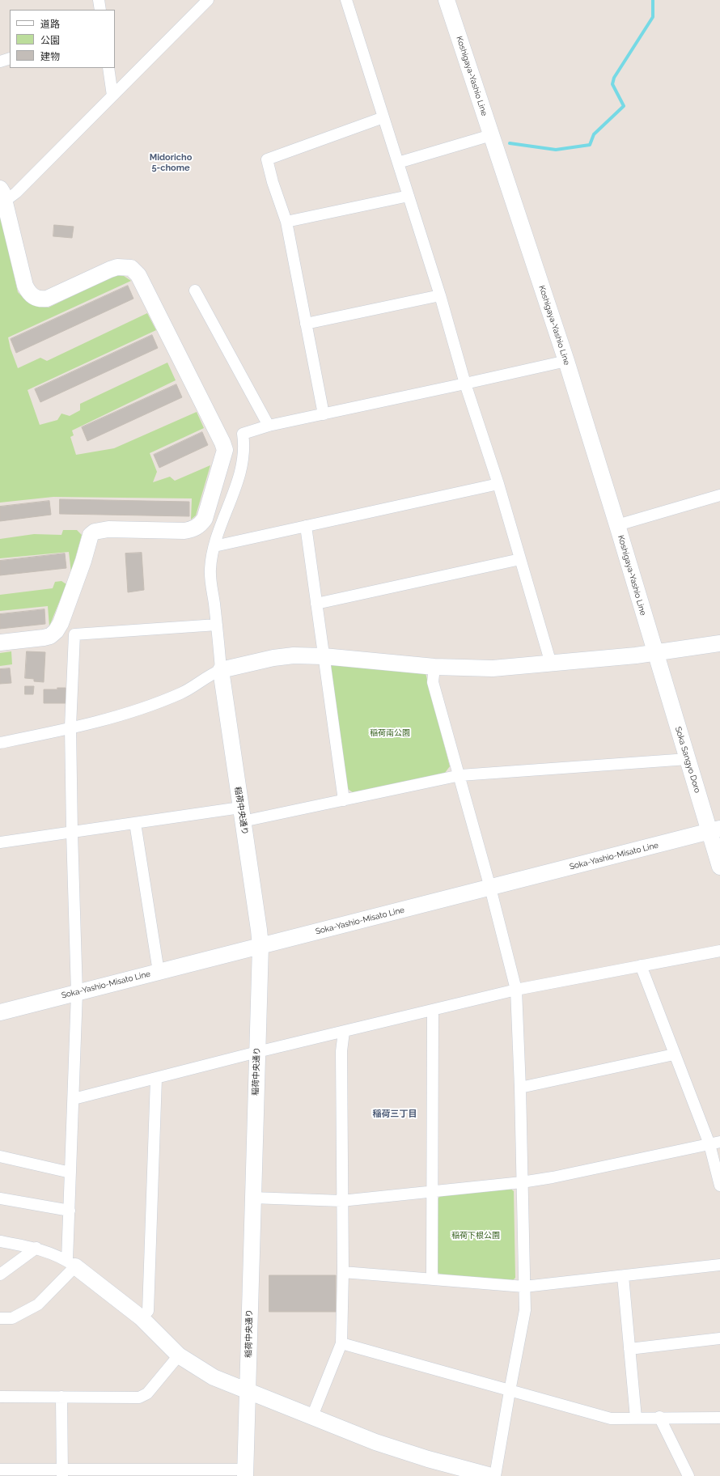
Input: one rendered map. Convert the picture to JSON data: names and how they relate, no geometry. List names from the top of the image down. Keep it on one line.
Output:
{"streets":{"street":["Koshigaya-Yashio Line","Soka Sangyo Doro","稲荷中央通り","Soka-Yashio-Misato Line"]},"crossings":[["Koshigaya-Yashio Line","Soka Sangyo Doro"],["Soka Sangyo Doro","Soka-Yashio-Misato Line"],["稲荷中央通り","Soka-Yashio-Misato Line"]],"districts":["Midoricho 5-chome","稲荷三丁目"],"parks":["稲荷南公園","稲荷下根公園"],"legend":["道路","公園","建物"]}
